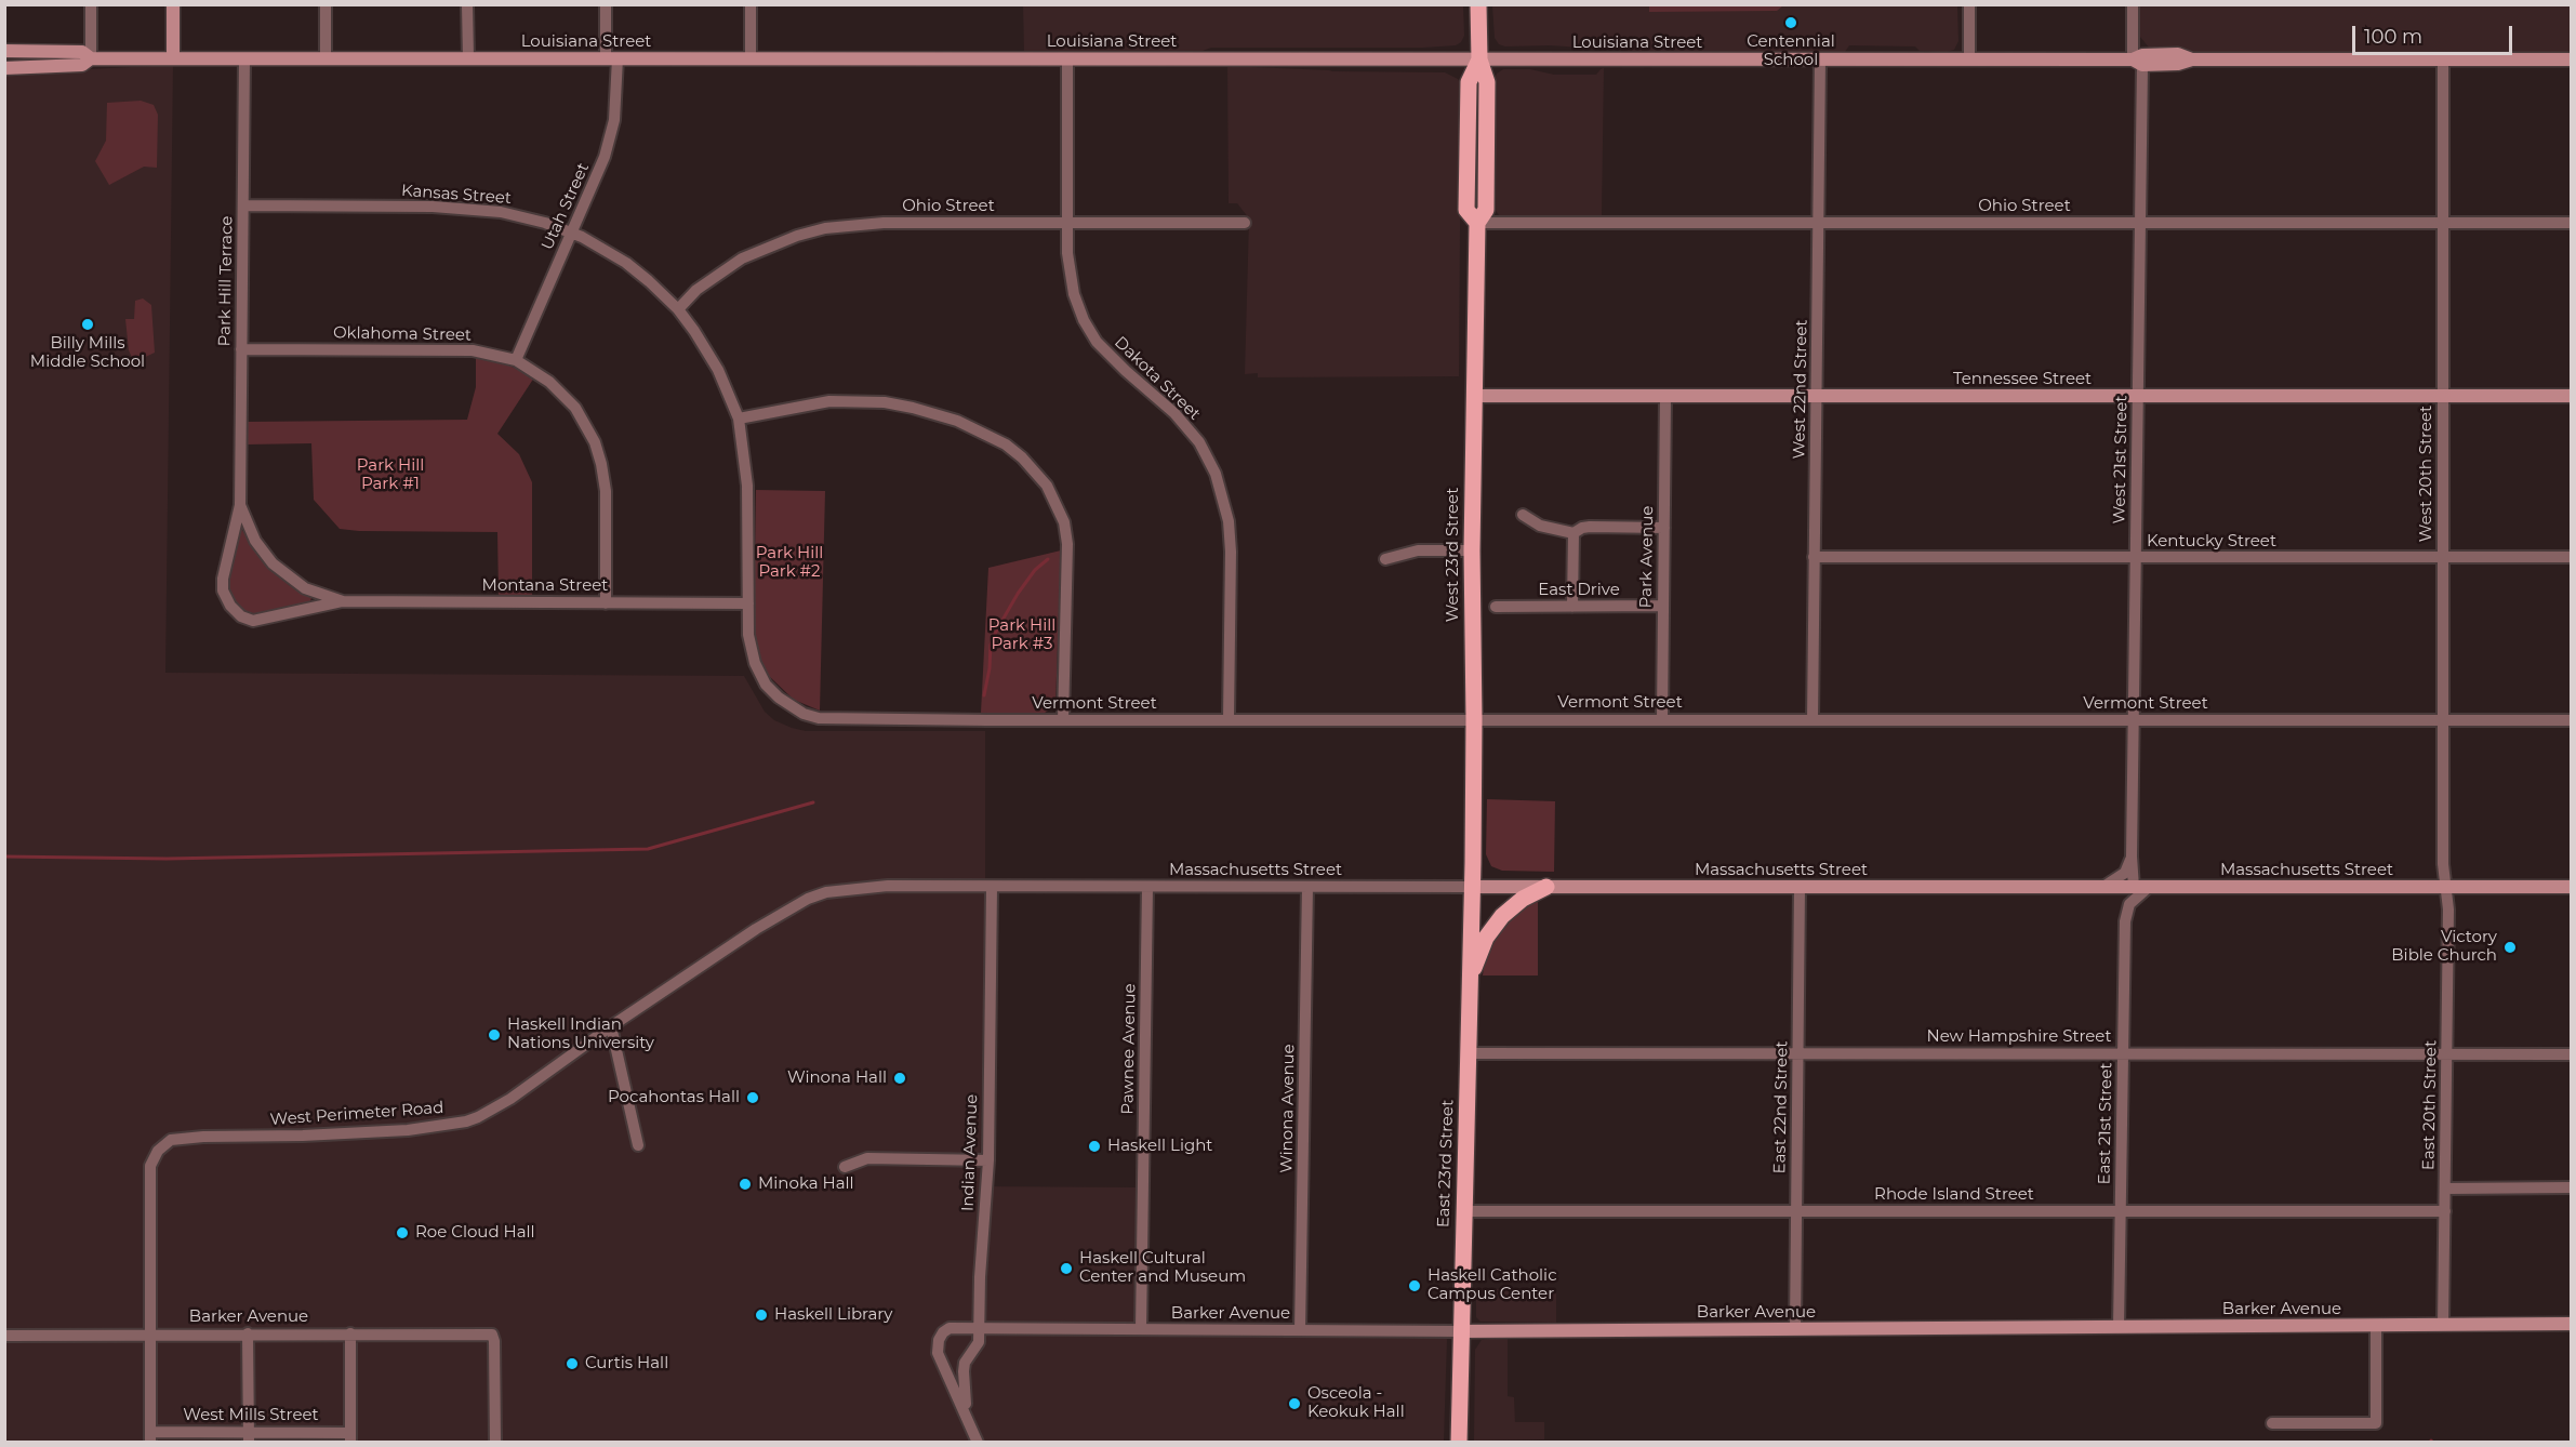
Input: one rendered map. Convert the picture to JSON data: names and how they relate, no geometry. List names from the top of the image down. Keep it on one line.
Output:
{"streets":{"main road":["Louisiana Street","Tennessee Street","West 23rd Street","Massachusetts Street","East 23rd Street","Barker Avenue"],"street":["Kansas Street","Utah Street","Ohio Street","Park Hill Terrace","Oklahoma Street","Dakota Street","West 22nd Street","West 21st Street","West 20th Street","Kentucky Street","Park Avenue","Montana Street","East Drive","Vermont Street","New Hampshire Street","Pawnee Avenue","East 20th Street","East 22nd Street","Winona Avenue","West Perimeter Road","East 21st Street","Indian Avenue","Rhode Island Street","West Mills Street"]},"crossings":[["Louisiana Street","Utah Street"],["Louisiana Street","Park Hill Terrace"],["Louisiana Street","Dakota Street"],["Louisiana Street","West 22nd Street"],["Louisiana Street","West 21st Street"],["Louisiana Street","West 20th Street"],["Louisiana Street","West 23rd Street"],["Kansas Street","Utah Street"],["Kansas Street","Ohio Street"],["Kansas Street","Park Hill Terrace"],["Kansas Street","Montana Street"],["Kansas Street","Vermont Street"],["Utah Street","Oklahoma Street"],["Ohio Street","Dakota Street"],["Ohio Street","West 22nd Street"],["Ohio Street","West 21st Street"],["Ohio Street","West 20th Street"],["Ohio Street","West 23rd Street"],["Park Hill Terrace","Oklahoma Street"],["Park Hill Terrace","Montana Street"],["Oklahoma Street","Montana Street"],["Dakota Street","Vermont Street"],["Tennessee Street","West 22nd Street"],["Tennessee Street","West 21st Street"],["Tennessee Street","West 20th Street"],["Tennessee Street","West 23rd Street"],["Tennessee Street","Park Avenue"],["West 22nd Street","Kentucky Street"],["West 22nd Street","Vermont Street"],["West 21st Street","Kentucky Street"],["West 21st Street","Vermont Street"],["West 21st Street","Massachusetts Street"],["West 21st Street","East 21st Street"],["West 20th Street","Kentucky Street"],["West 20th Street","Vermont Street"],["West 20th Street","Massachusetts Street"],["West 20th Street","East 20th Street"],["West 23rd Street","Vermont Street"],["West 23rd Street","Massachusetts Street"],["West 23rd Street","East 23rd Street"],["Park Avenue","East Drive"],["Park Avenue","Vermont Street"],["Montana Street","Vermont Street"],["Massachusetts Street","Pawnee Avenue"],["Massachusetts Street","East 20th Street"],["Massachusetts Street","East 22nd Street"],["Massachusetts Street","Winona Avenue"],["Massachusetts Street","West Perimeter Road"],["Massachusetts Street","East 21st Street"],["Massachusetts Street","Indian Avenue"],["Massachusetts Street","East 23rd Street"],["New Hampshire Street","East 20th Street"],["New Hampshire Street","East 22nd Street"],["New Hampshire Street","East 21st Street"],["New Hampshire Street","East 23rd Street"],["Pawnee Avenue","Barker Avenue"],["East 20th Street","Rhode Island Street"],["East 20th Street","Barker Avenue"],["East 22nd Street","Rhode Island Street"],["East 22nd Street","Barker Avenue"],["Winona Avenue","Barker Avenue"],["West Perimeter Road","Indian Avenue"],["West Perimeter Road","Barker Avenue"],["East 21st Street","Rhode Island Street"],["East 21st Street","Barker Avenue"],["Indian Avenue","Barker Avenue"],["East 23rd Street","Rhode Island Street"],["East 23rd Street","Barker Avenue"]],"parks":["Park Hill Park #1","Park Hill Park #2","Park Hill Park #3"],"places":["Centennial School","Billy Mills Middle School","Victory Bible Church","Haskell Indian Nations University","Winona Hall","Pocahontas Hall","Haskell Light","Minoka Hall","Roe Cloud Hall","Haskell Cultural Center and Museum","Haskell Catholic Campus Center","Haskell Library","Curtis Hall","Osceola - Keokuk Hall"],"scale_bar":"100 m"}
